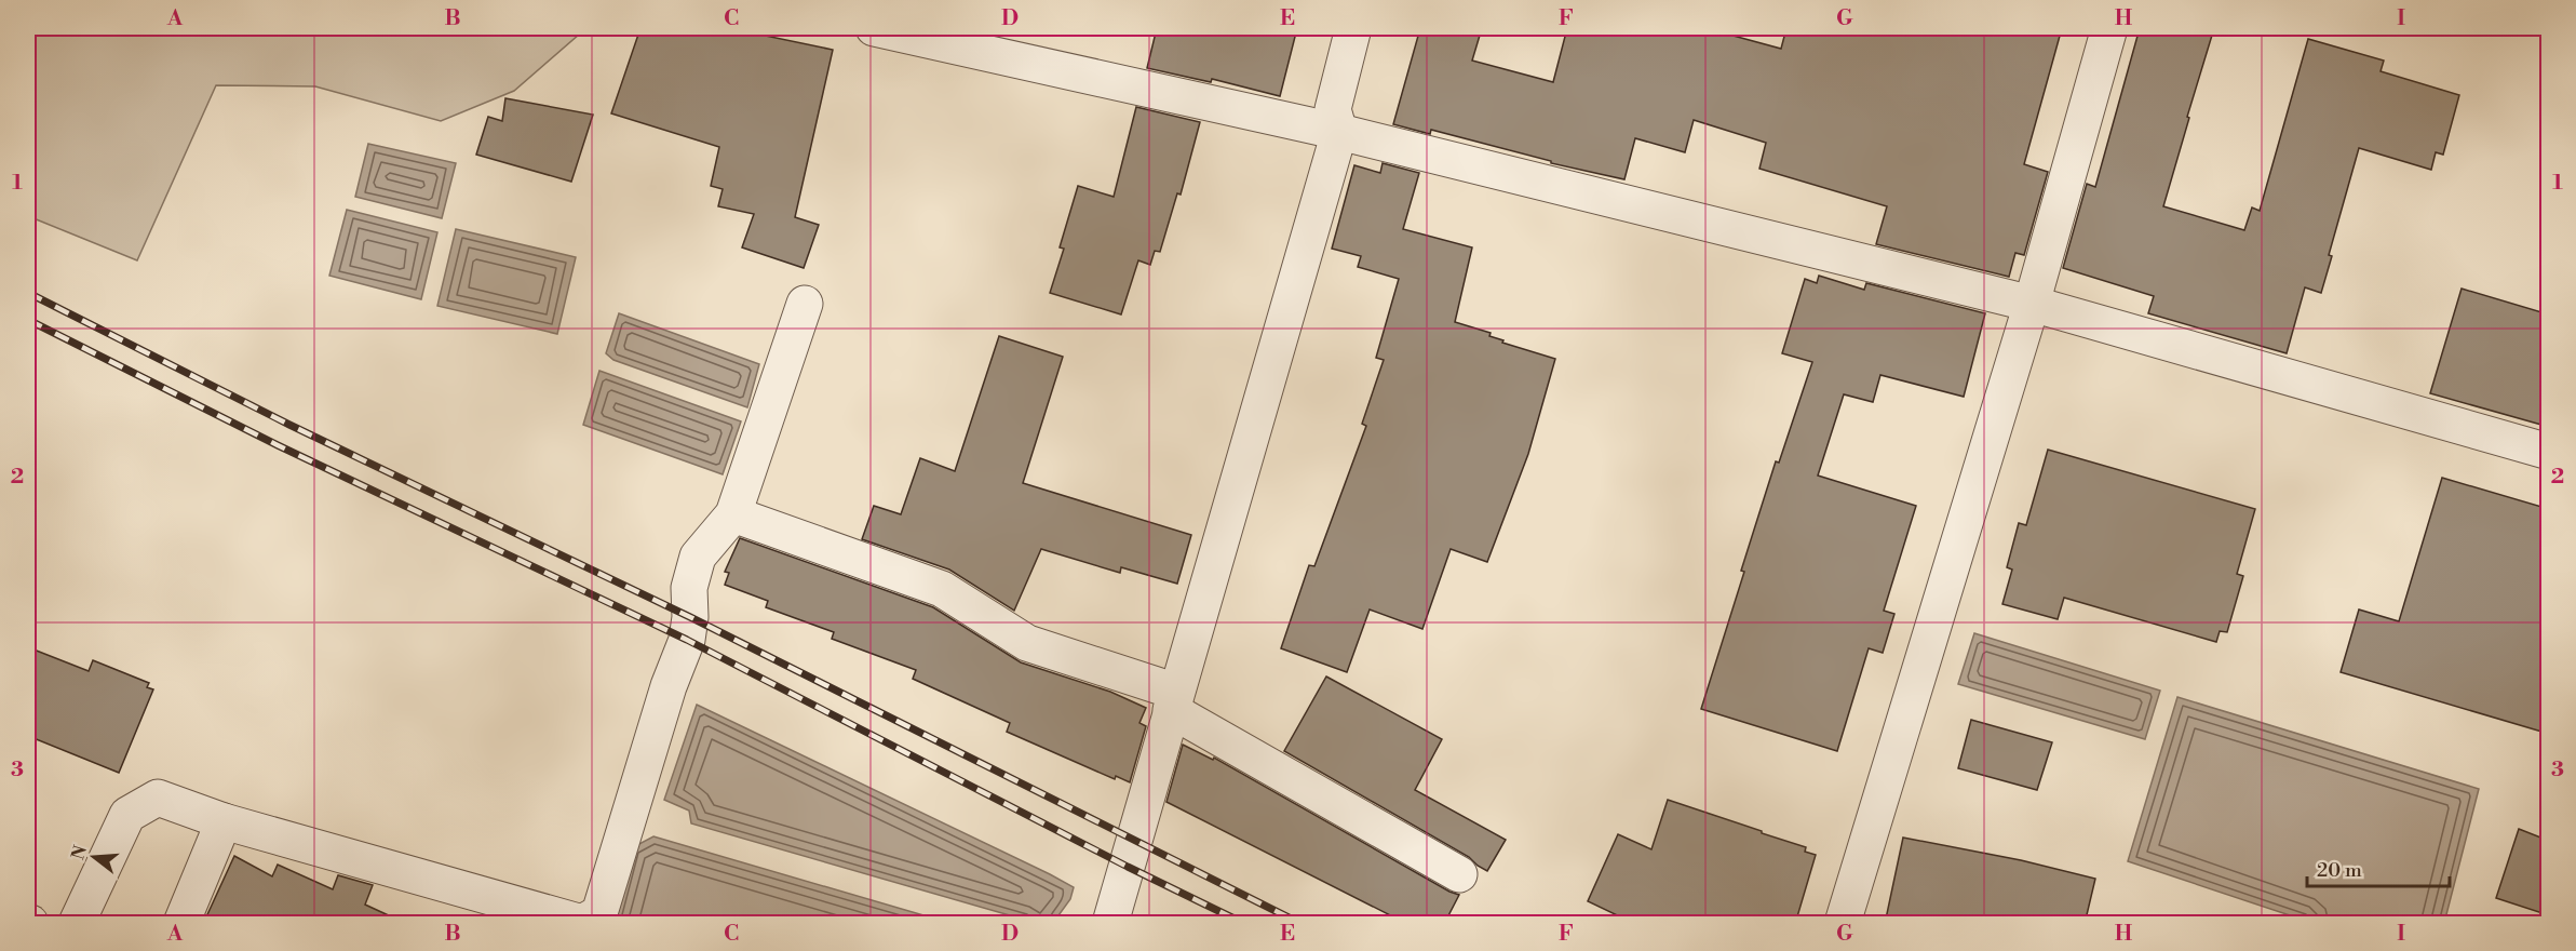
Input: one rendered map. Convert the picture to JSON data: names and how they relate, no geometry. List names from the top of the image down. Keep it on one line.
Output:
{"scale_bar":"20 m","north":"left","grid":{"columns":["A","B","C","D","E","F","G","H","I"],"rows":["1","2","3"]}}
